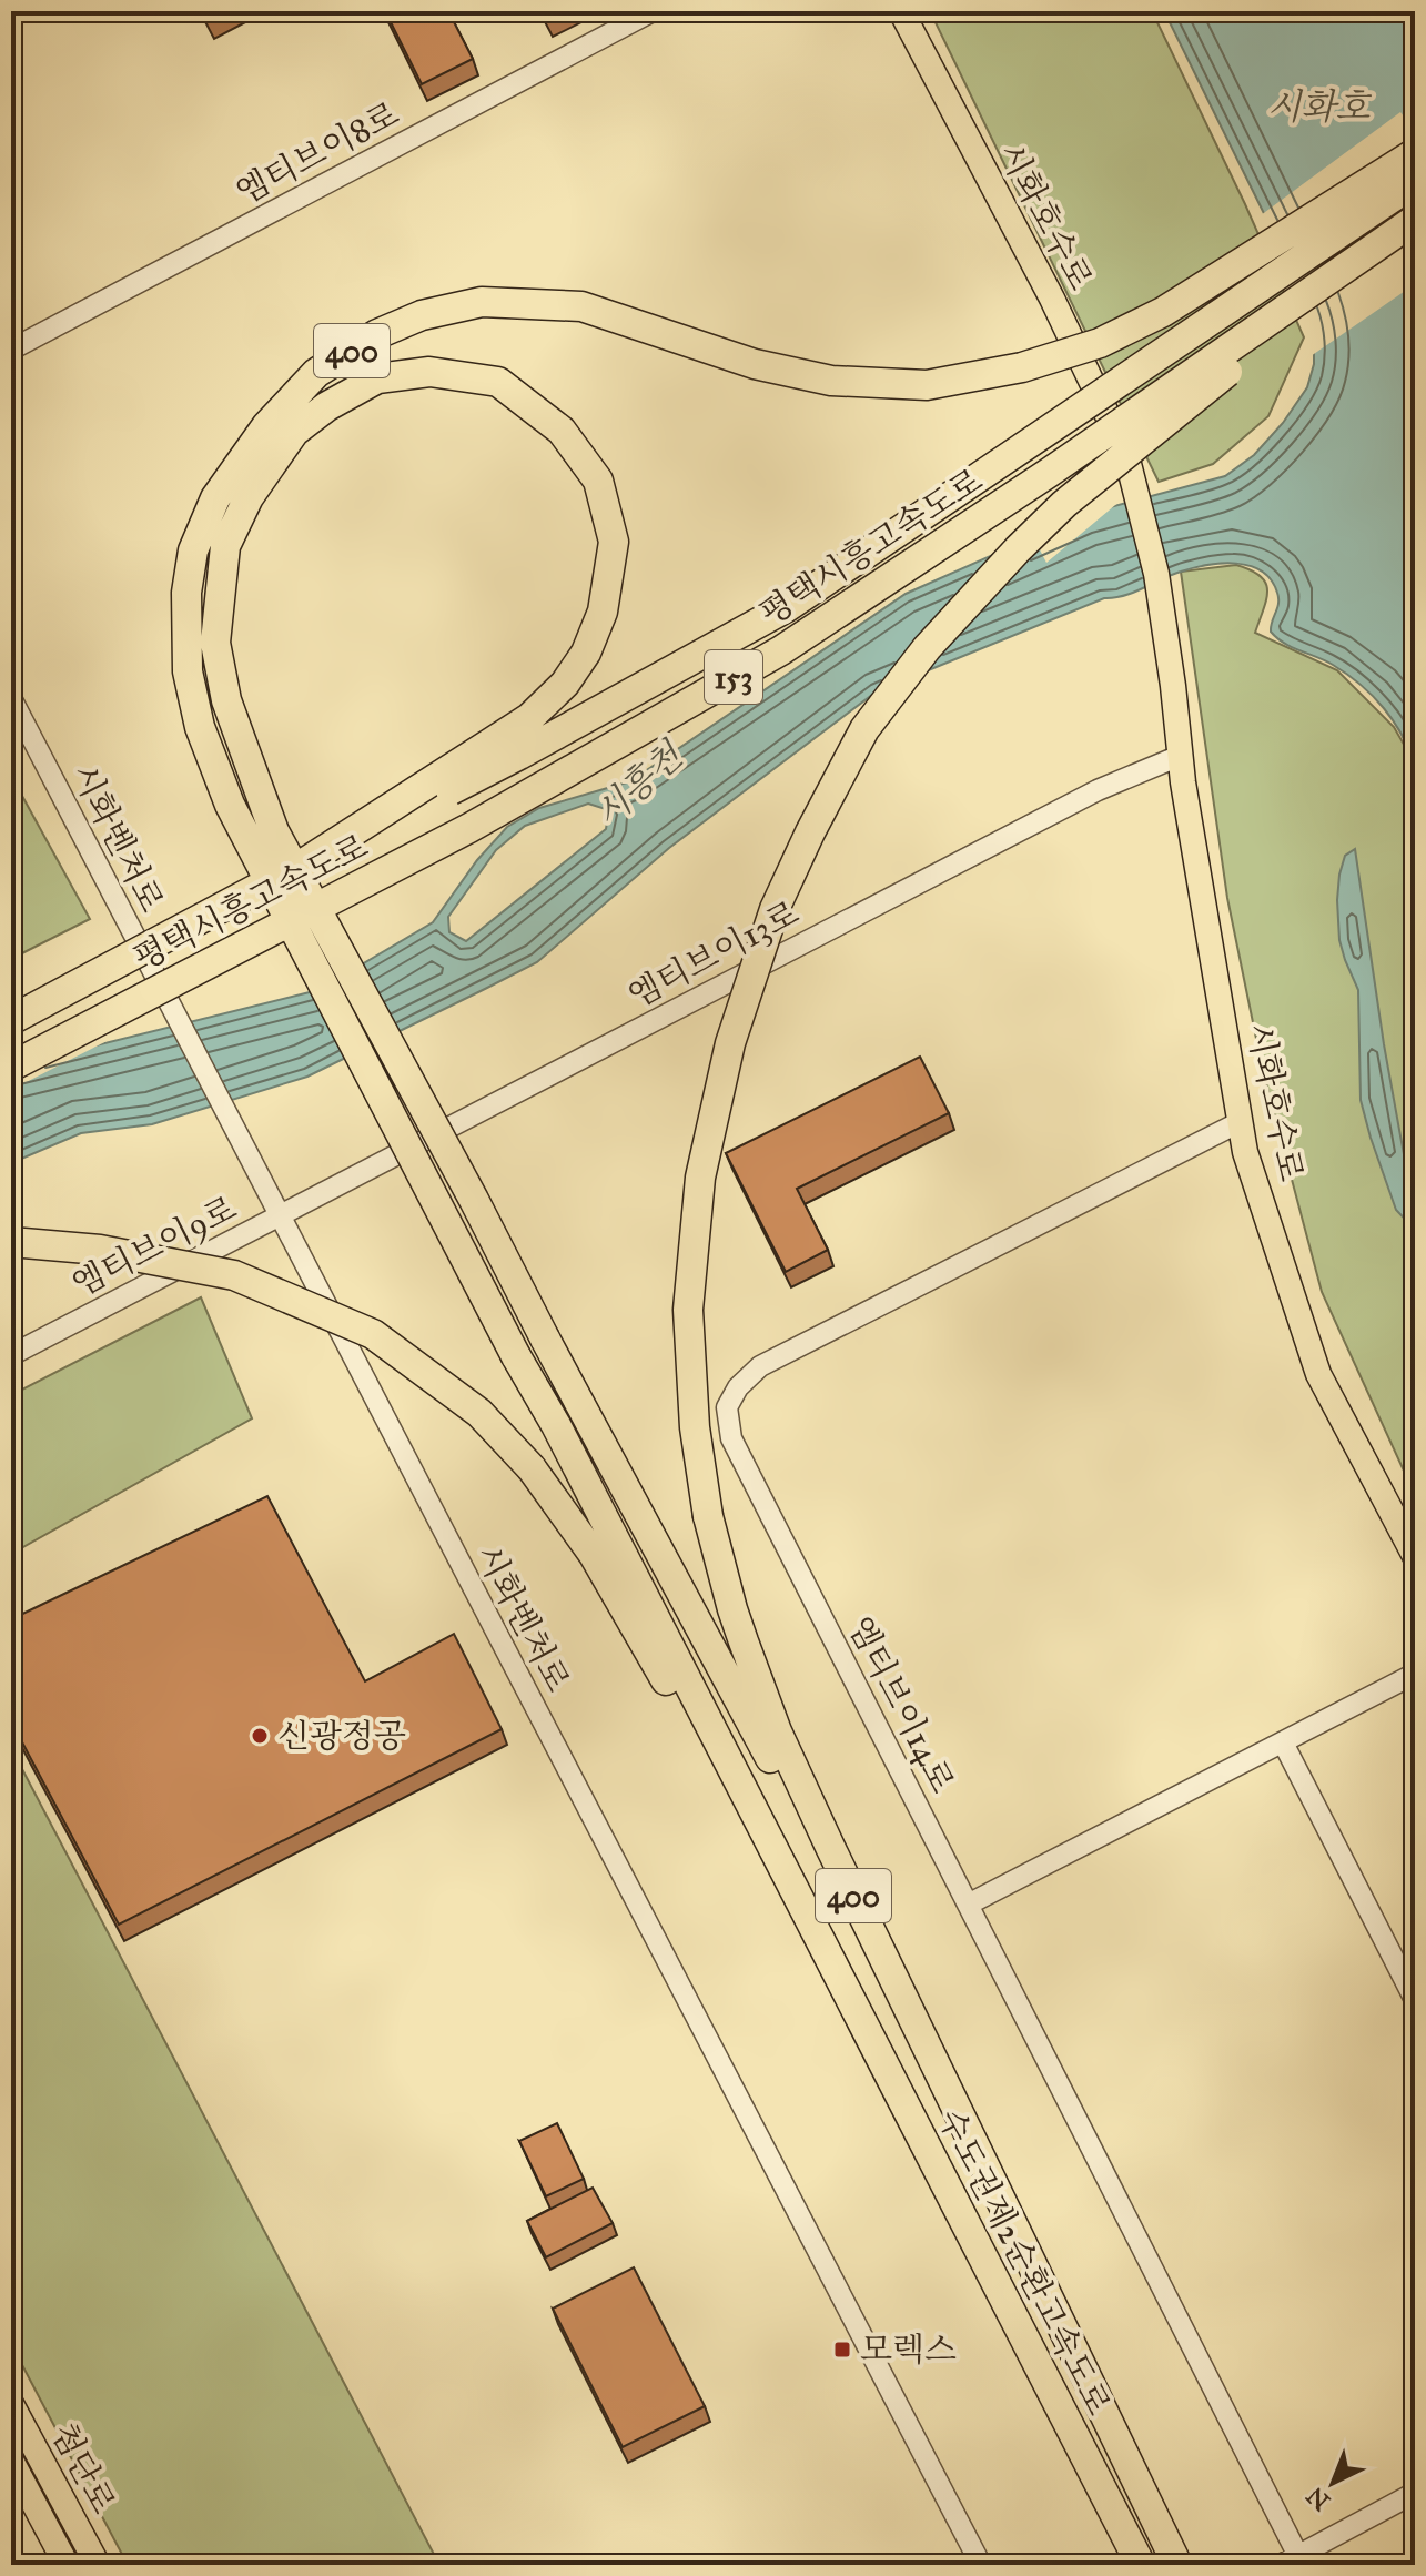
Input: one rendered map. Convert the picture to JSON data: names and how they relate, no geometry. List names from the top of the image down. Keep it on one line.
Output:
{"streets":{"highway":["400","평택시흥고속도로","153","수도권제2순환고속도로"],"main road":["시화호수로","첨단로"],"street":["엠티브이8로","시화벤처로","엠티브이13로","엠티브이9로","엠티브이14로"]},"crossings":[["시화호수로","엠티브이13로"],["시화호수로","엠티브이14로"],["400","수도권제2순환고속도로"],["시화벤처로","엠티브이13로"],["시화벤처로","엠티브이9로"],["엠티브이13로","엠티브이9로"]],"water":["시화호","시흥천"],"places":{"other":["신광정공"],"transit":["모렉스"]},"north":"bottom left"}
